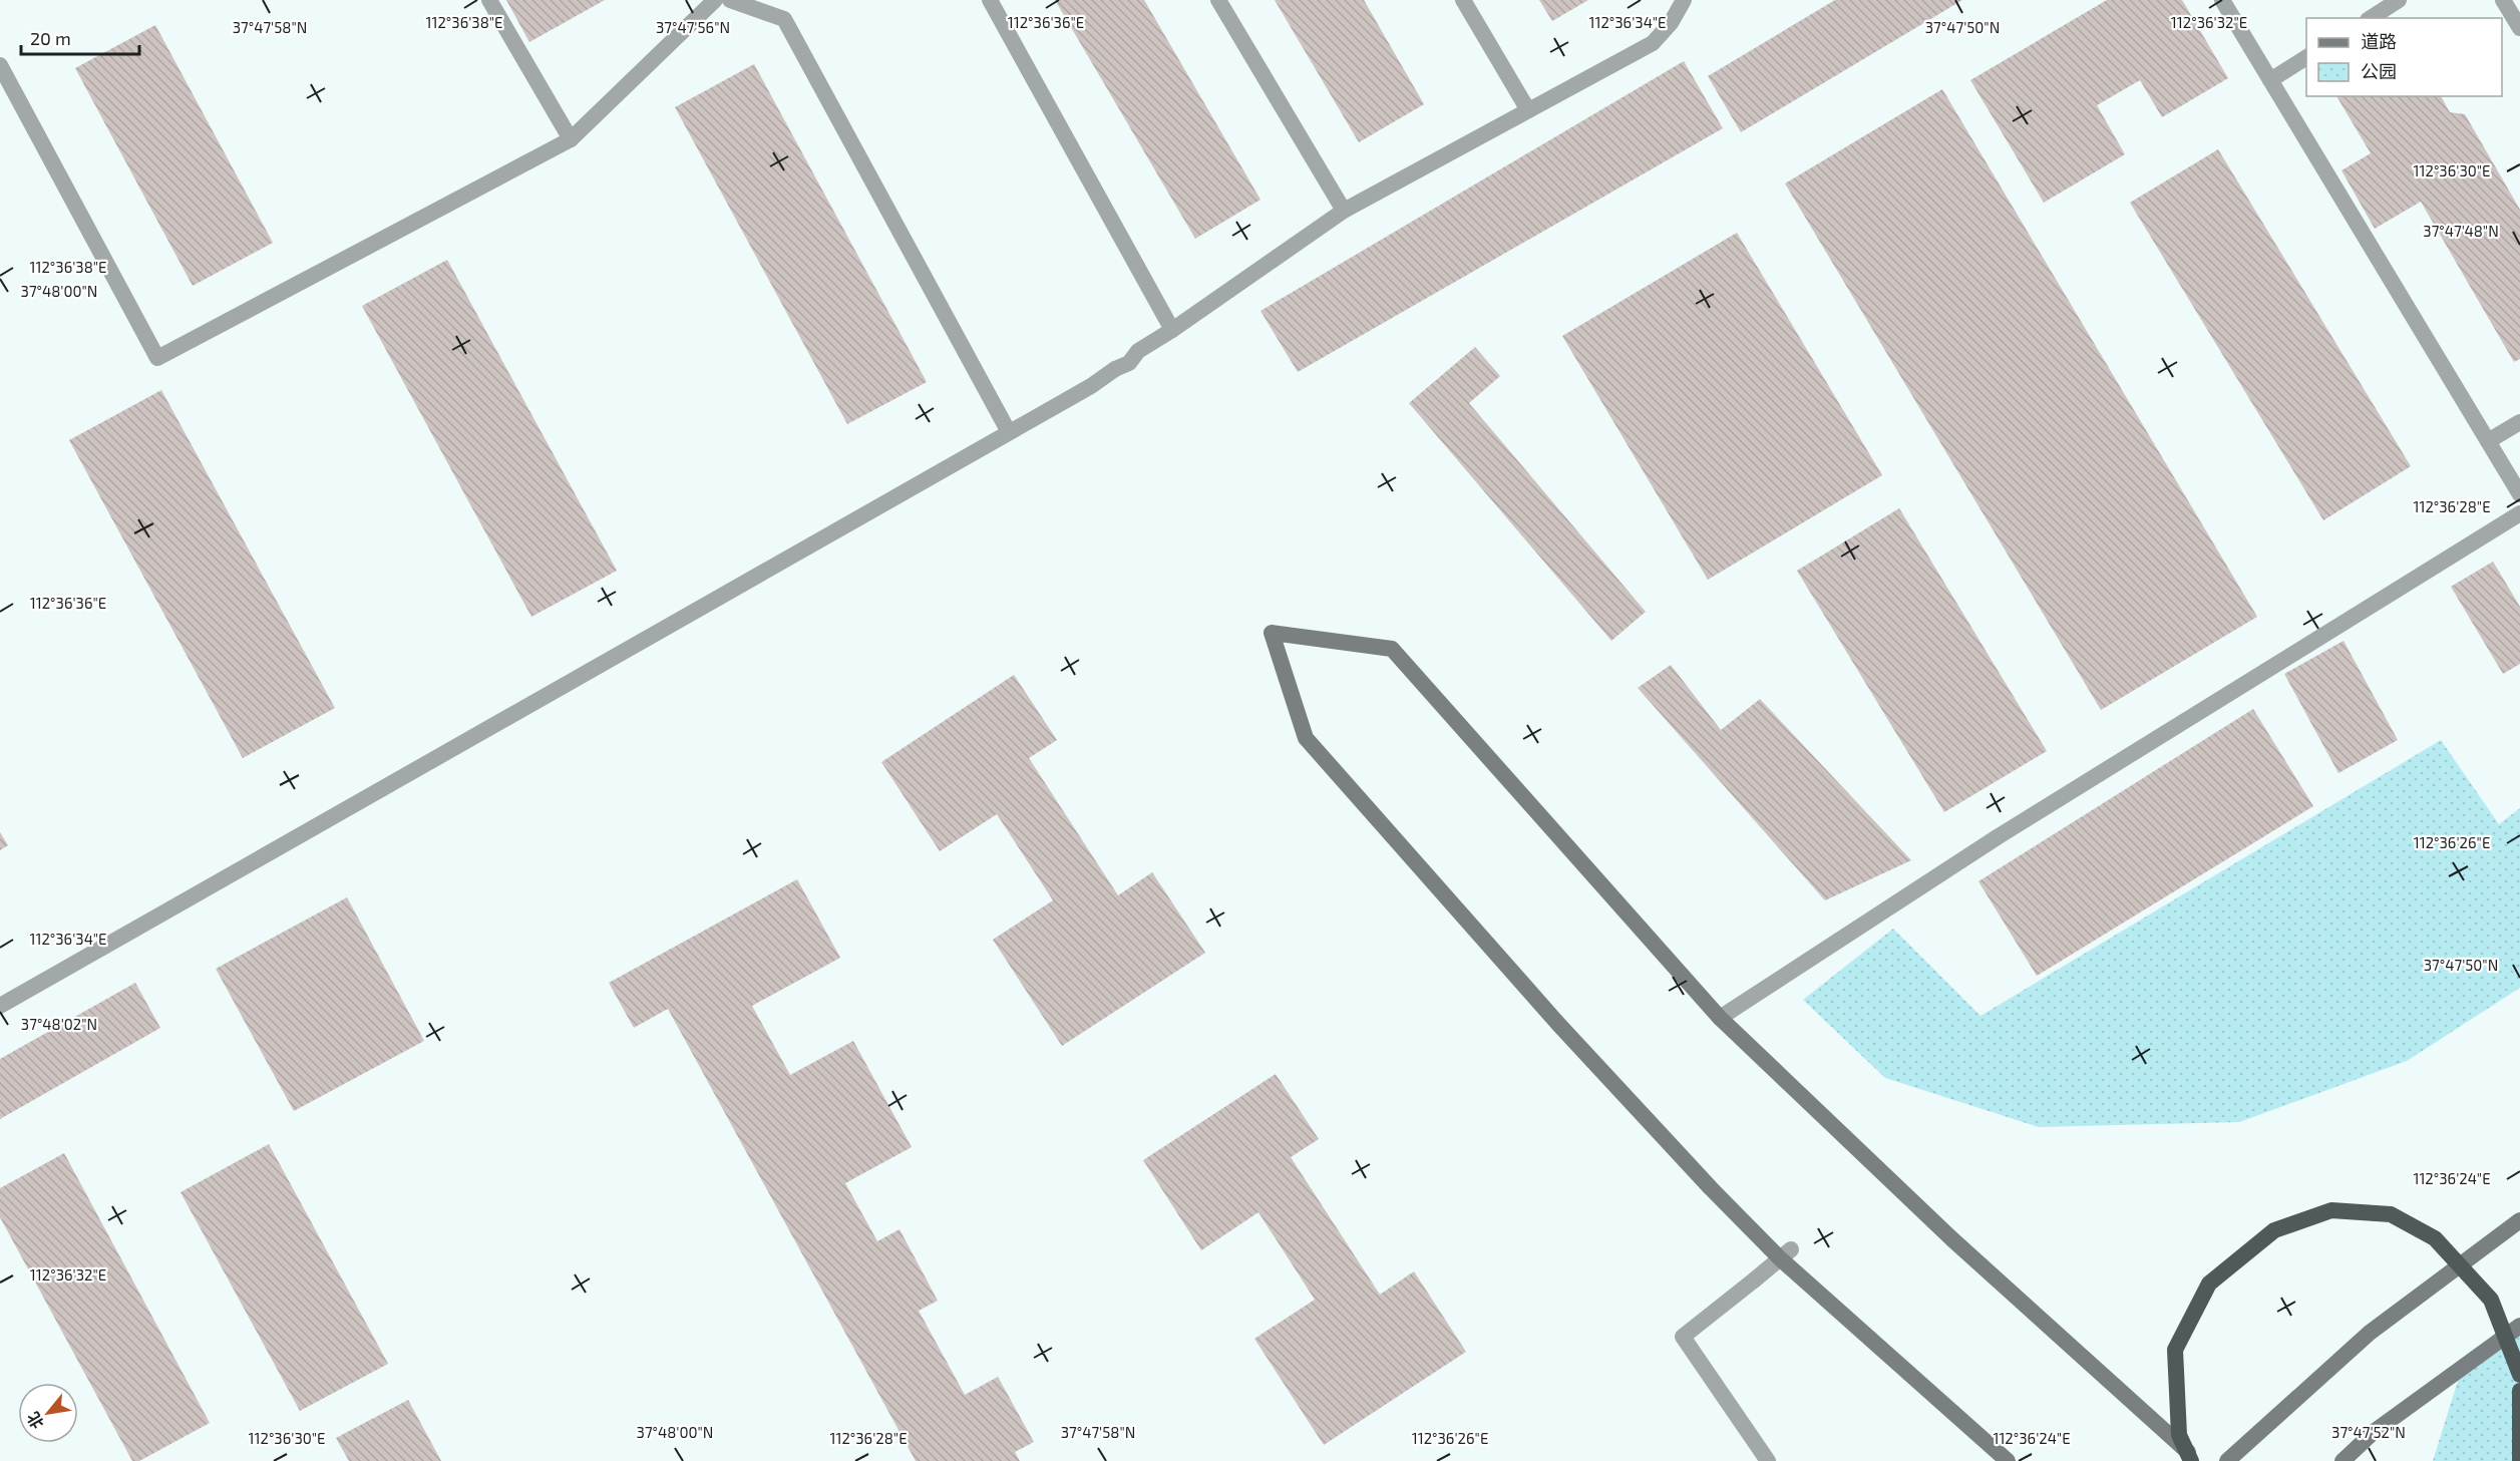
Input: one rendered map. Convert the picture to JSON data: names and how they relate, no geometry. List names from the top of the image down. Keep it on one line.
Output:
{"legend":["道路","公园"],"scale_bar":"20 m","north":"bottom left","coordinates":["112°36'38\"E","112°36'36\"E","112°36'34\"E","112°36'32\"E","37°47'58\"N","37°47'56\"N","37°47'50\"N","112°36'30\"E","37°47'48\"N","37°48'00\"N","112°36'28\"E","112°36'26\"E","37°48'02\"N","112°36'24\"E","37°47'52\"N"]}
